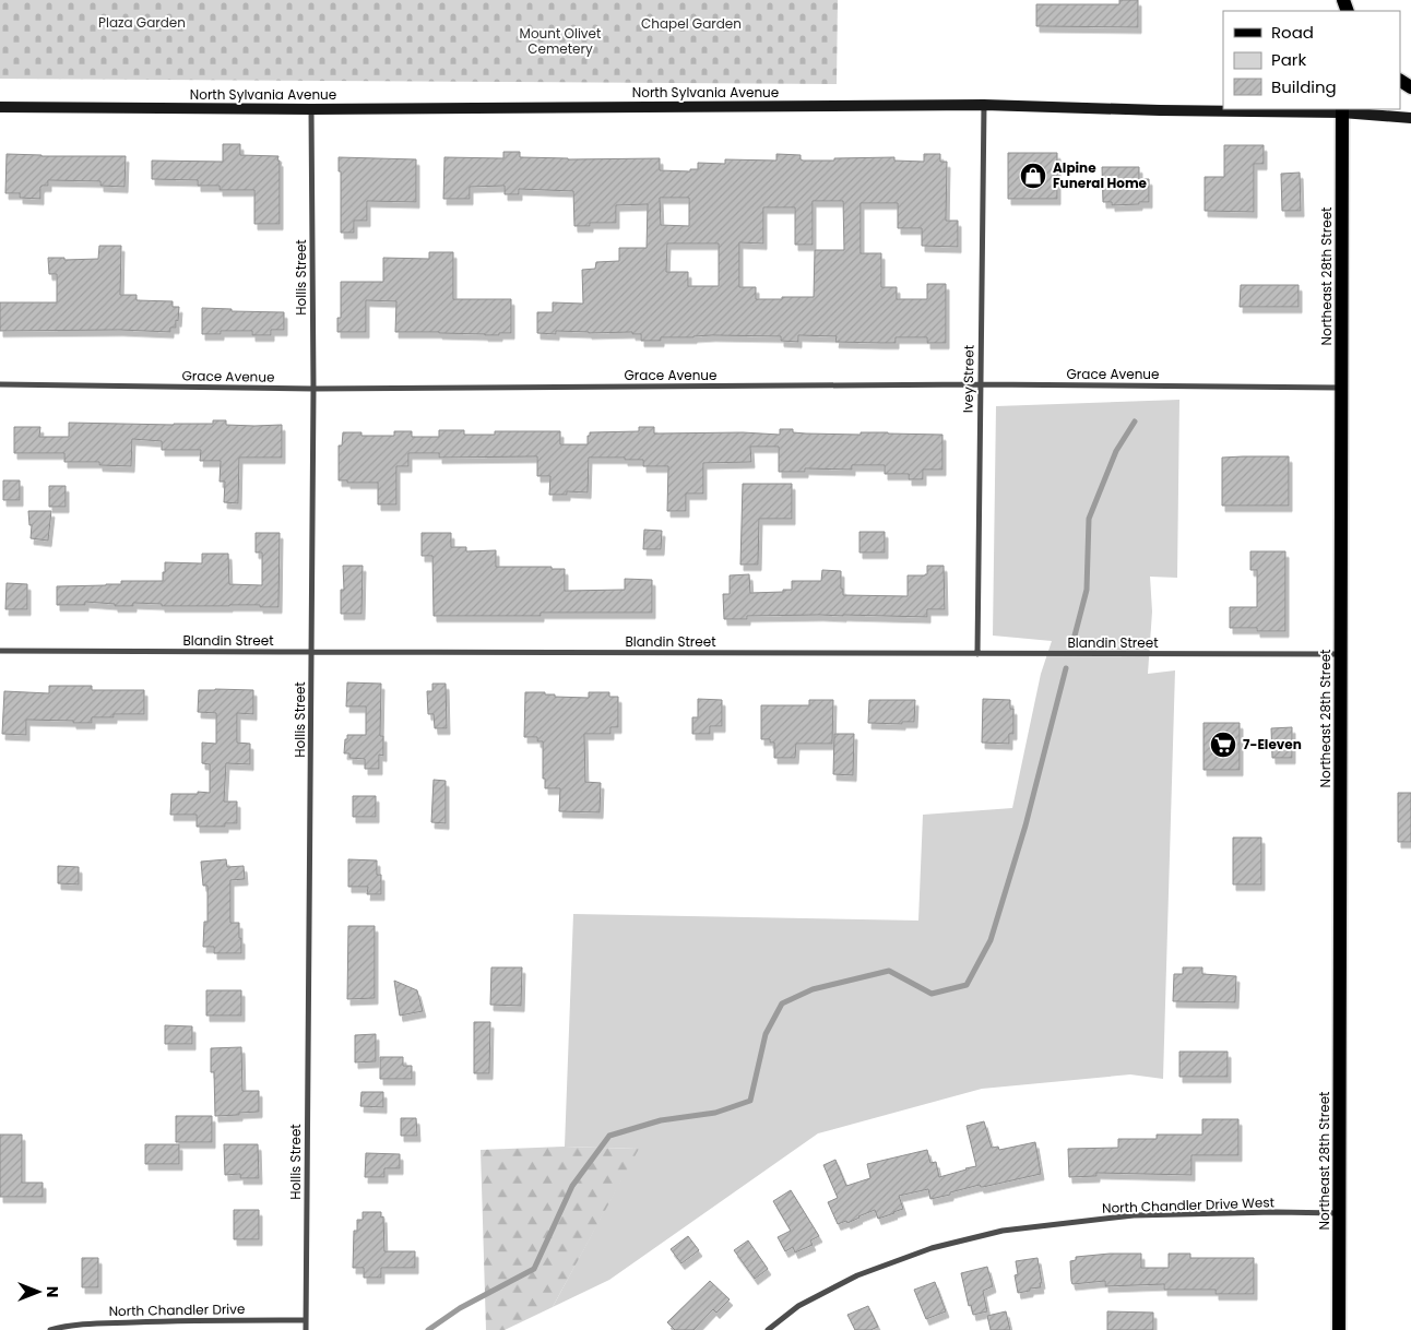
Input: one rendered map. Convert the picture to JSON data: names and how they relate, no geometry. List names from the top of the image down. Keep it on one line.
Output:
{"streets":{"main road":["North Sylvania Avenue","Northeast 28th Street"],"street":["Hollis Street","Grace Avenue","Ivey Street","Blandin Street","North Chandler Drive West","North Chandler Drive"]},"crossings":[["North Sylvania Avenue","Northeast 28th Street"],["North Sylvania Avenue","Hollis Street"],["North Sylvania Avenue","Ivey Street"],["Northeast 28th Street","Grace Avenue"],["Northeast 28th Street","Blandin Street"],["Northeast 28th Street","North Chandler Drive West"],["Hollis Street","Grace Avenue"],["Hollis Street","Blandin Street"],["Hollis Street","North Chandler Drive"],["Grace Avenue","Ivey Street"],["Ivey Street","Blandin Street"]],"parks":["Plaza Garden","Chapel Garden","Mount Olivet Cemetery"],"places":{"shop":["Alpine Funeral Home"],"supermarket":["7-Eleven"]},"legend":["Road","Park","Building"],"north":"right"}
